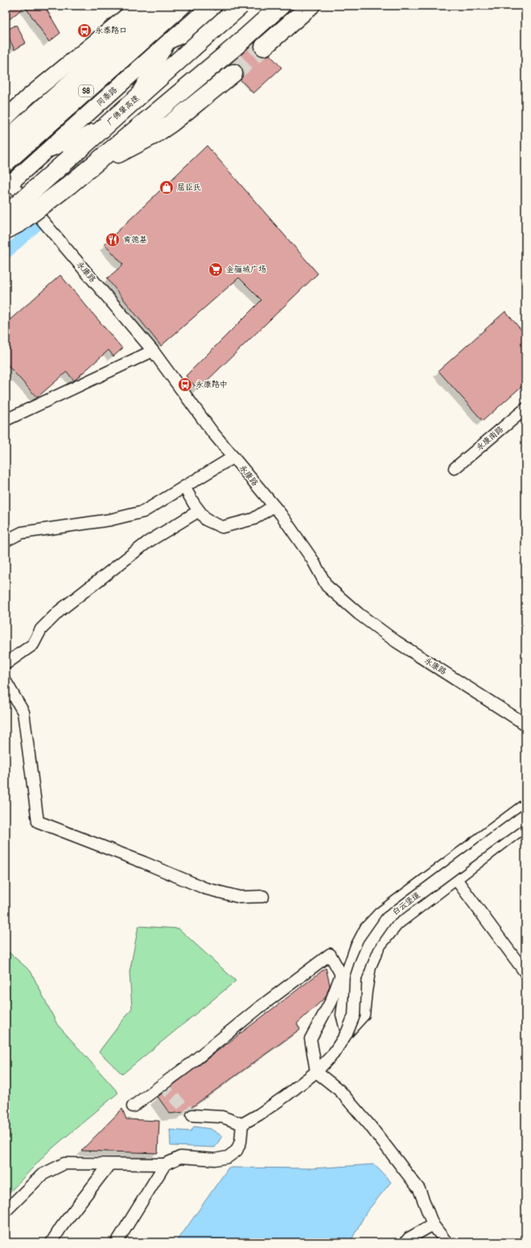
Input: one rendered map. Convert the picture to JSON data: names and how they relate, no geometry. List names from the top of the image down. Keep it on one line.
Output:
{"streets":{"highway":["S8","广佛肇高速"],"main road":["同泰路"],"street":["永康路","永康南路","白云堡道"]},"crossings":[["同泰路","永康路"]],"places":{"bus stop":["永泰路口","永康路中"],"shop":["屈臣氏"],"restaurant":["肯德基"],"supermarket":["金骊城广场"]}}
